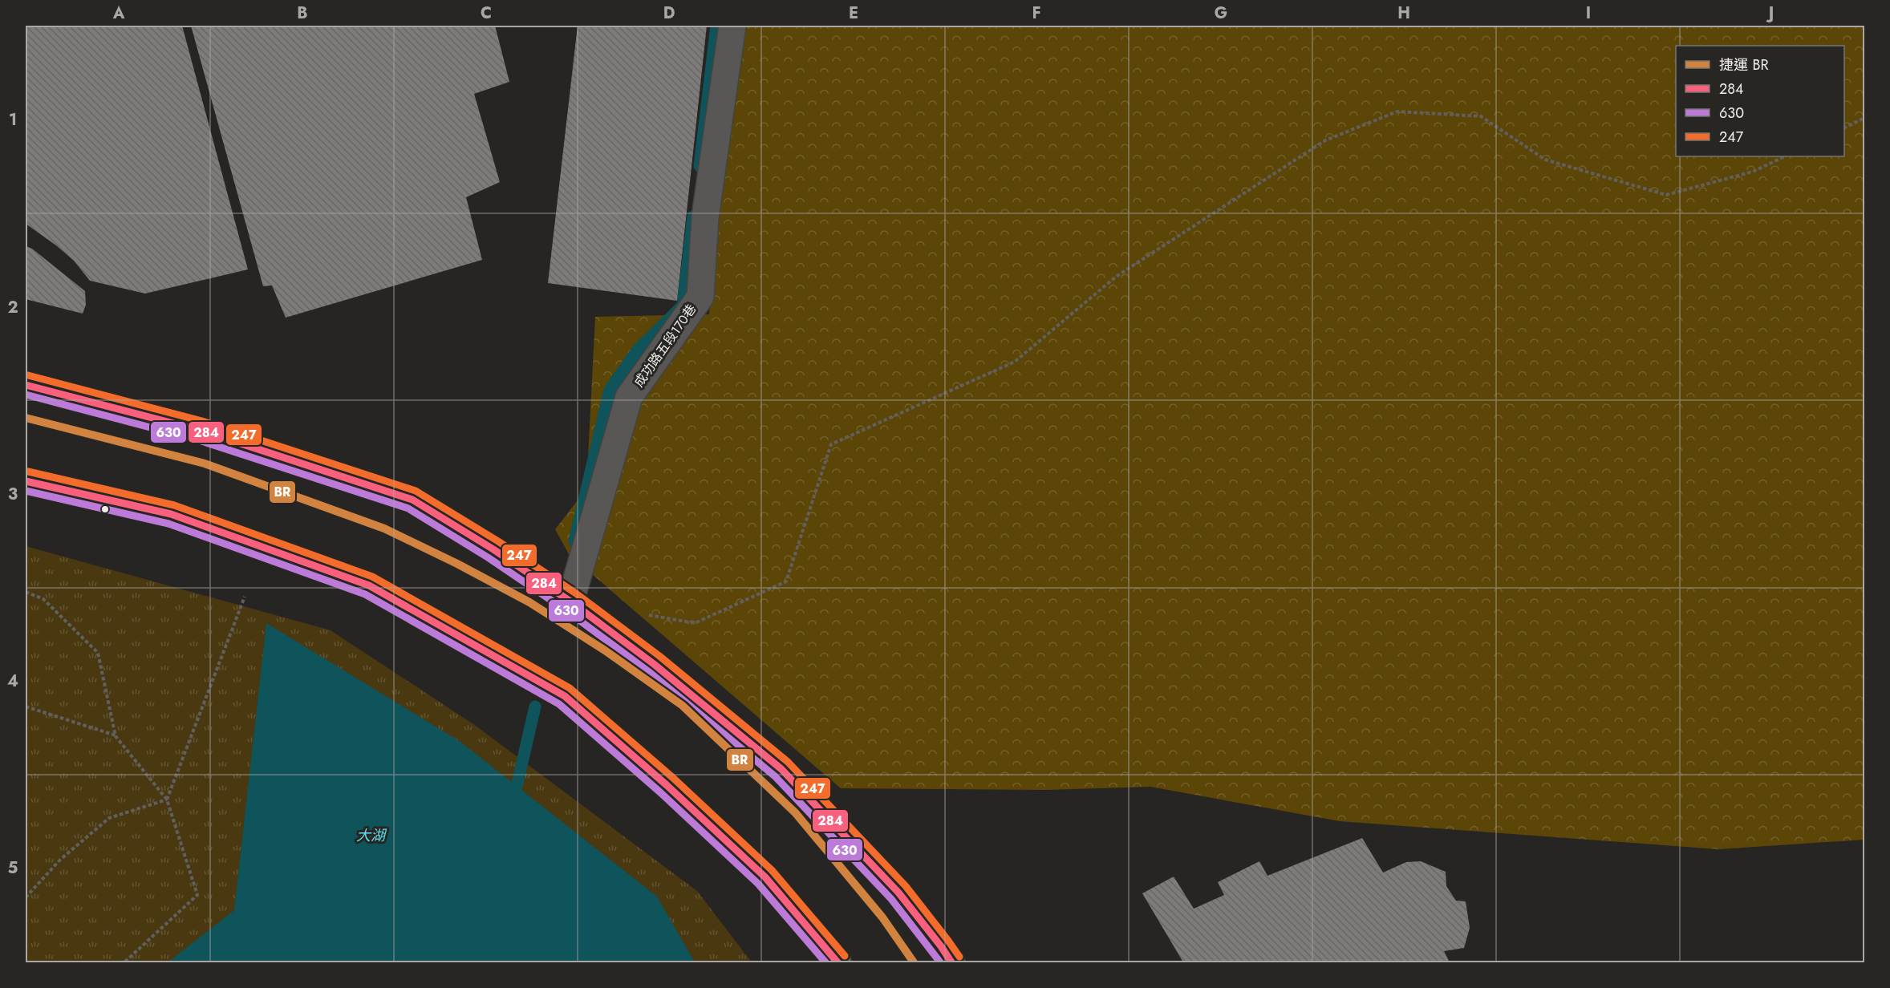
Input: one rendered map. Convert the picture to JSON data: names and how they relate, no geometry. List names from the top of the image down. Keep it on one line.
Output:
{"streets":{"lane":["成功路五段170巷"]},"water":["大湖"],"lines":["transit line 247","transit line 284","transit line 630","metro line BR"],"legend":["捷運 BR","284","630","247"],"grid":{"columns":["A","B","C","D","E","F","G","H","I","J"],"rows":["1","2","3","4","5"]}}
